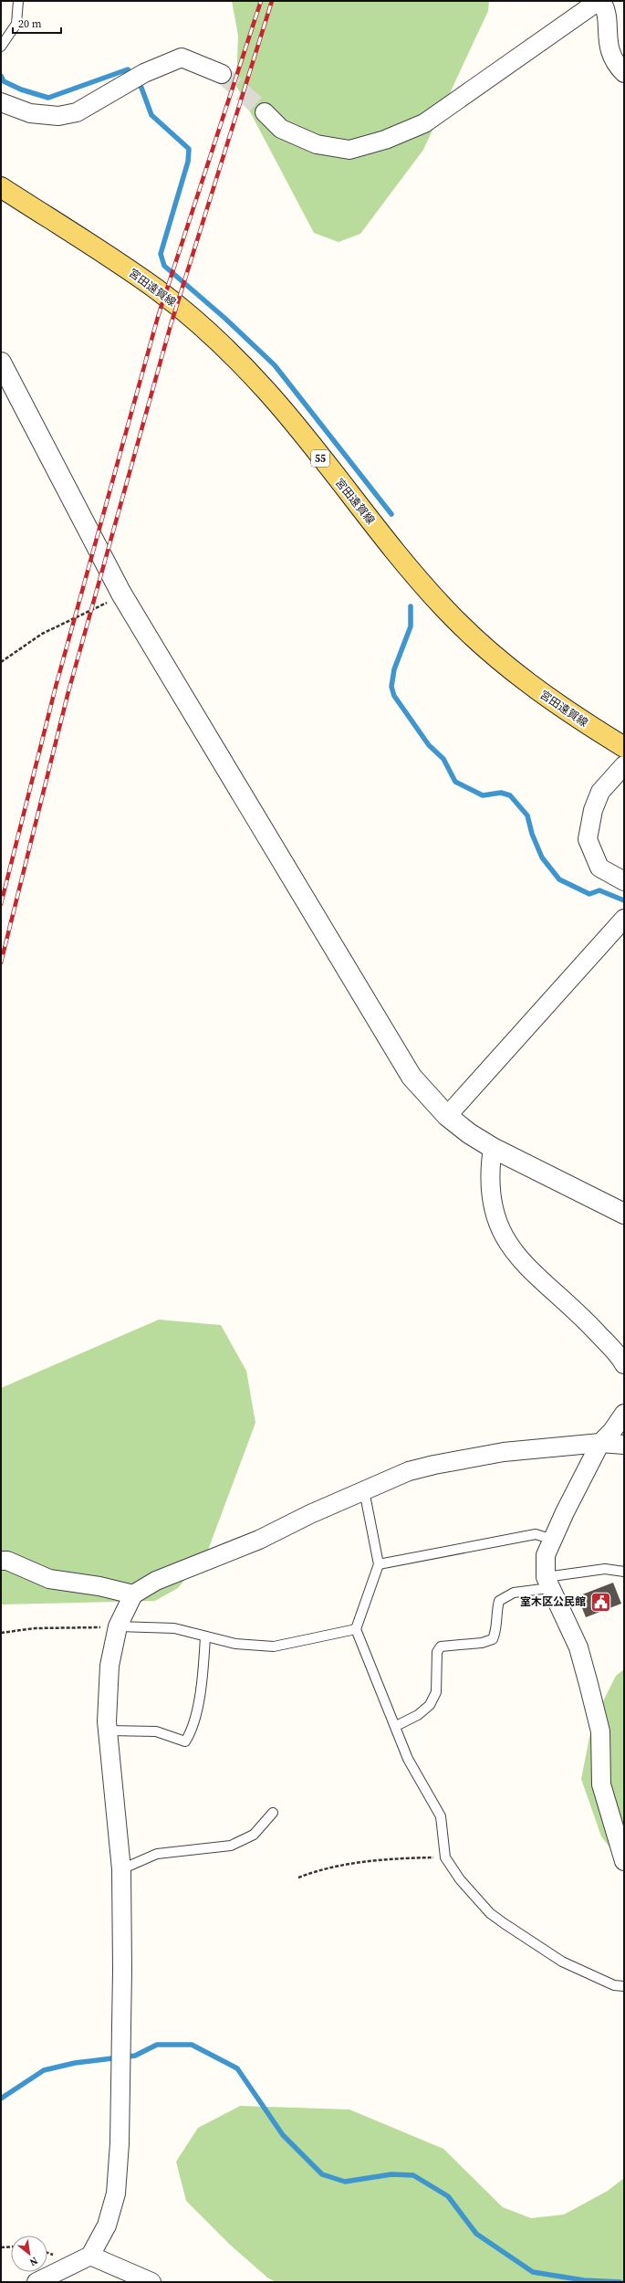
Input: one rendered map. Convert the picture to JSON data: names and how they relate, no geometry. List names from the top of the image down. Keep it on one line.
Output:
{"streets":{"main road":["宮田遠賀線","55"]},"places":{"public building":["室木区公民館"]},"scale_bar":"20 m","north":"bottom right"}
